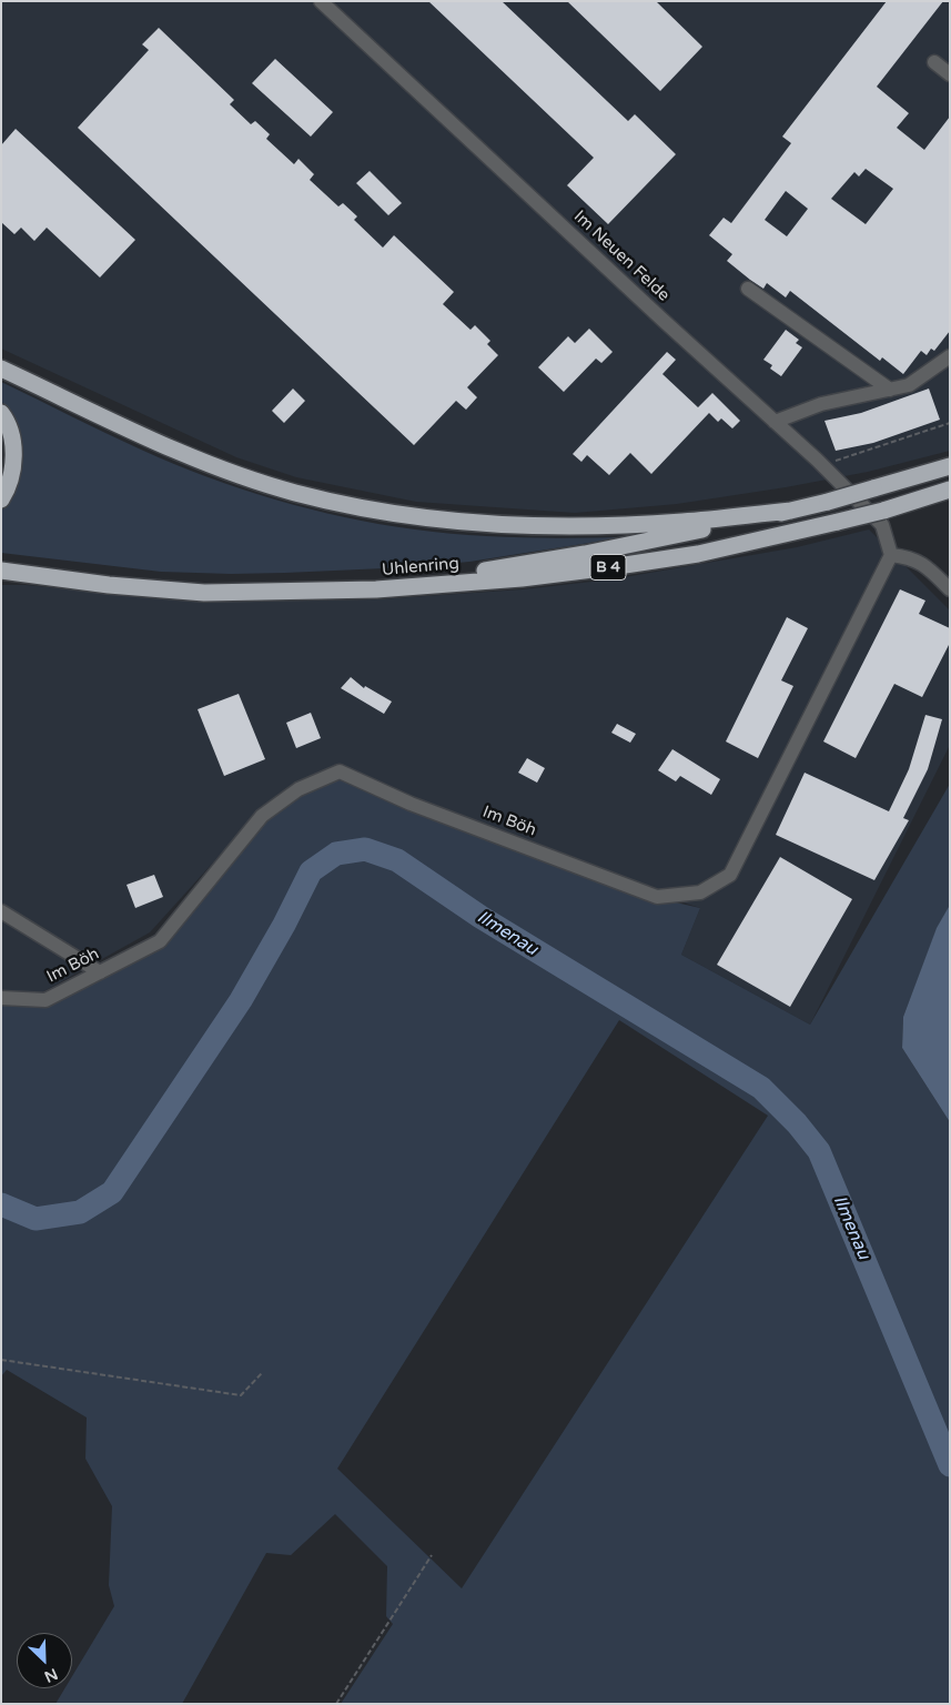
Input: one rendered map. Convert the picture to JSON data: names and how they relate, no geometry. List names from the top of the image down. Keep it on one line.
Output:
{"streets":{"highway":["Uhlenring","B 4"],"street":["Im Neuen Felde","Im Böh"]},"crossings":[["Im Neuen Felde","Im Böh"],["Uhlenring","B 4"]],"water":["Ilmenau"],"north":"bottom right"}
